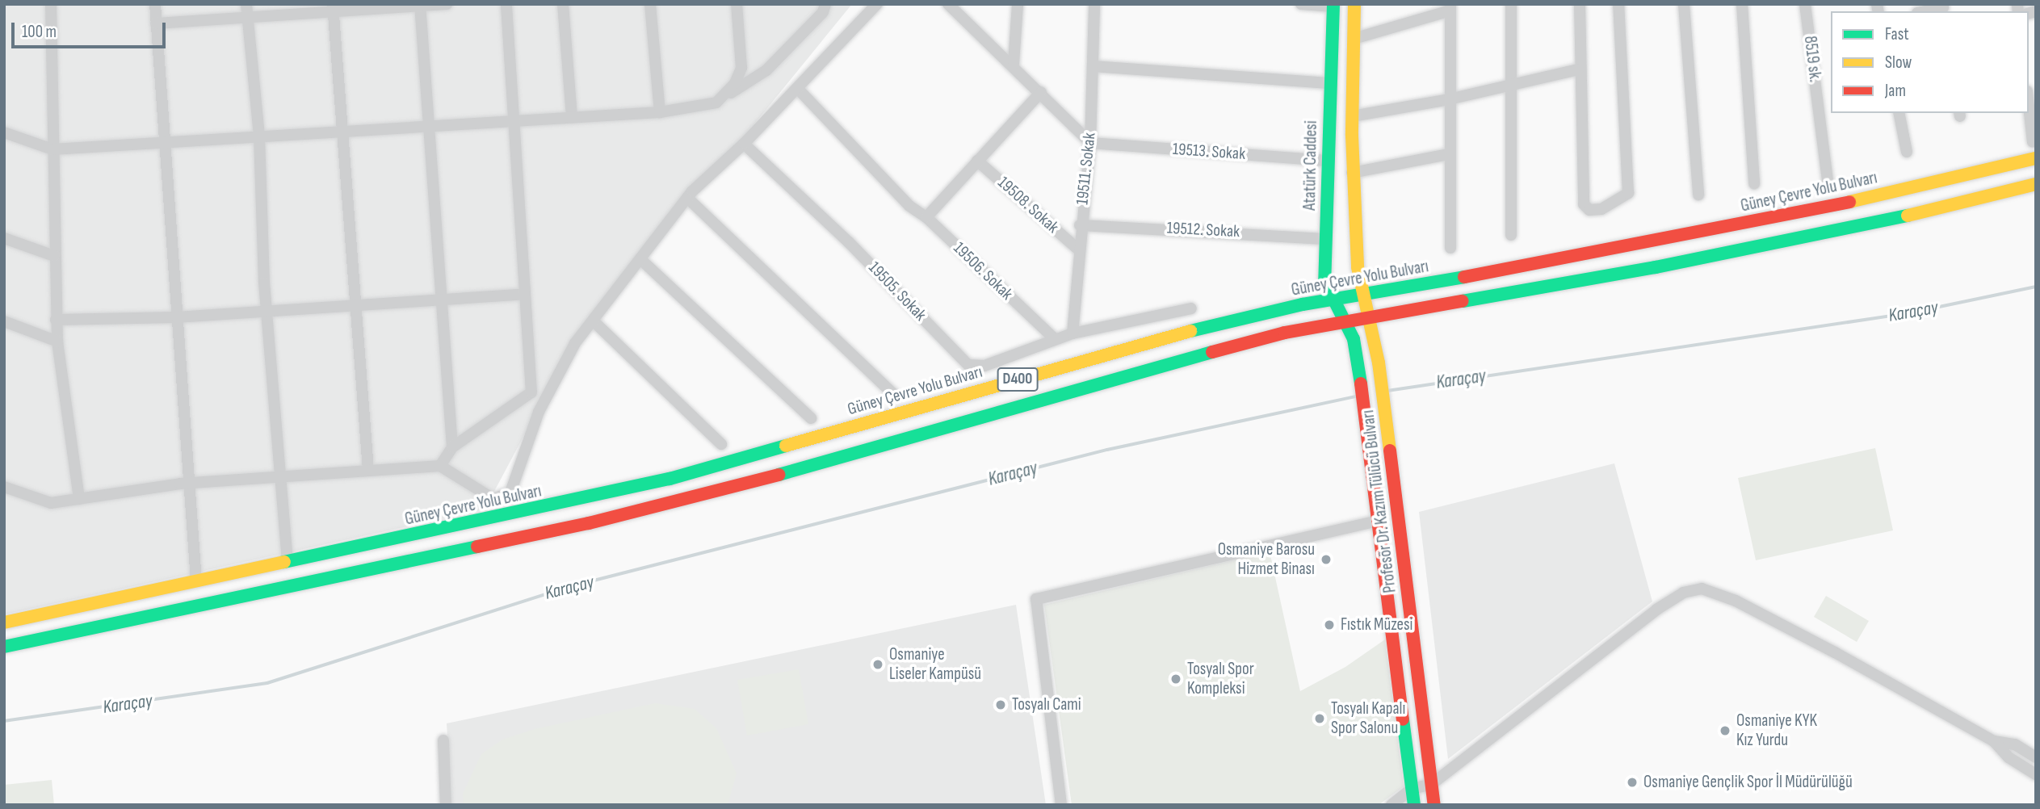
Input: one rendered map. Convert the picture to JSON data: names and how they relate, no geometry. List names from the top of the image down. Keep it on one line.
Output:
{"streets":{"main road":["Atatürk Caddesi","Güney Çevre Yolu Bulvarı","D400","Profesör Dr. Kazım Tülücü Bulvarı"],"street":["8519 sk.","19513. Sokak","19511. Sokak","19508. Sokak","19512. Sokak","19506. Sokak","19505. Sokak"]},"crossings":[["19513. Sokak","Atatürk Caddesi"],["19513. Sokak","19511. Sokak"],["Atatürk Caddesi","Güney Çevre Yolu Bulvarı"],["Atatürk Caddesi","19512. Sokak"],["Atatürk Caddesi","D400"],["Atatürk Caddesi","Profesör Dr. Kazım Tülücü Bulvarı"],["19511. Sokak","19508. Sokak"],["19511. Sokak","19512. Sokak"],["19511. Sokak","19505. Sokak"],["19506. Sokak","19505. Sokak"],["D400","Profesör Dr. Kazım Tülücü Bulvarı"]],"water":["Karaçay"],"places":["Osmaniye Barosu Hizmet Binası","Fıstık Müzesi","Osmaniye Liseler Kampüsü","Tosyalı Spor Kompleksi","Tosyalı Cami","Tosyalı Kapalı Spor Salonu","Osmaniye KYK Kız Yurdu","Osmaniye Gençlik Spor İl Müdürülüğü"],"legend":["Fast","Slow","Jam"],"scale_bar":"100 m"}
